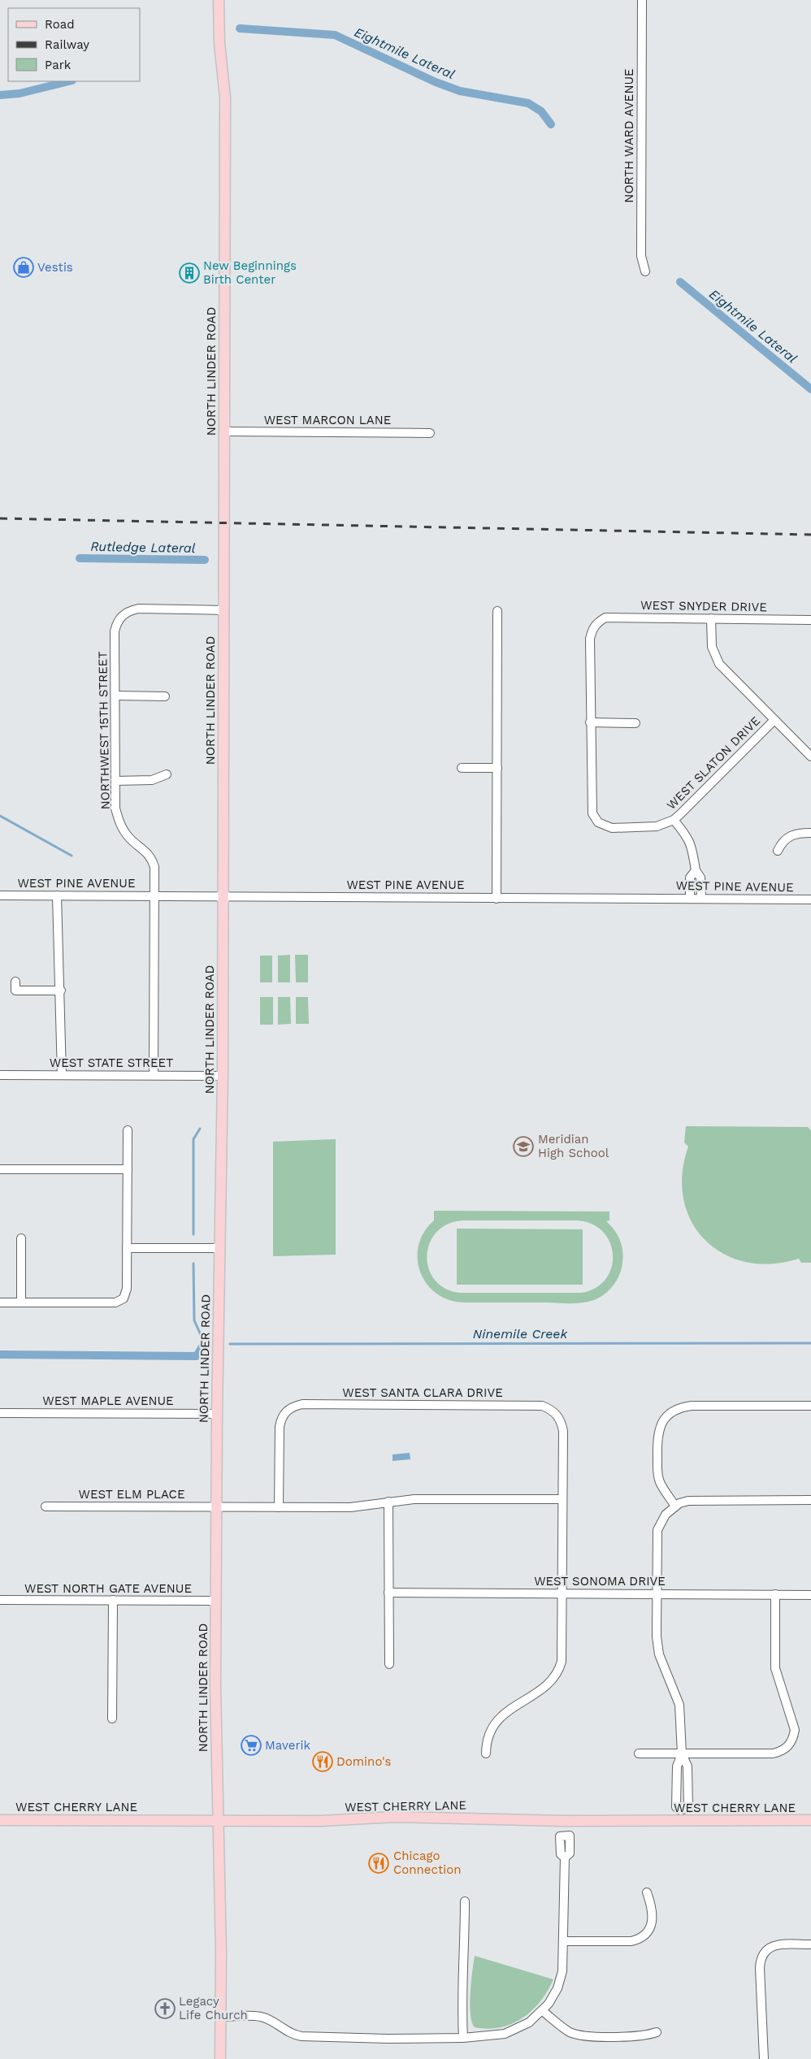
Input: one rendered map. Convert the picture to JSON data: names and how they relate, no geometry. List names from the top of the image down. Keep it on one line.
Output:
{"streets":{"main road":["NORTH LINDER ROAD","WEST CHERRY LANE"],"street":["NORTH WARD AVENUE","WEST MARCON LANE","WEST SNYDER DRIVE","NORTHWEST 15TH STREET","WEST SLATON DRIVE","WEST PINE AVENUE","WEST STATE STREET","WEST SANTA CLARA DRIVE","WEST MAPLE AVENUE","WEST ELM PLACE","WEST SONOMA DRIVE","WEST NORTH GATE AVENUE"]},"crossings":[["NORTH LINDER ROAD","WEST MARCON LANE"],["NORTH LINDER ROAD","NORTHWEST 15TH STREET"],["NORTH LINDER ROAD","WEST PINE AVENUE"],["NORTH LINDER ROAD","WEST STATE STREET"],["NORTH LINDER ROAD","WEST MAPLE AVENUE"],["NORTH LINDER ROAD","WEST ELM PLACE"],["NORTH LINDER ROAD","WEST NORTH GATE AVENUE"],["NORTH LINDER ROAD","WEST CHERRY LANE"],["WEST SNYDER DRIVE","WEST SLATON DRIVE"],["NORTHWEST 15TH STREET","WEST PINE AVENUE"],["NORTHWEST 15TH STREET","WEST STATE STREET"],["WEST SANTA CLARA DRIVE","WEST ELM PLACE"]],"water":["Eightmile Lateral","Rutledge Lateral","Ninemile Creek"],"places":{"shop":["Vestis"],"building":["New Beginnings Birth Center"],"school or university":["Meridian High School"],"supermarket":["Maverik"],"restaurant":["Domino's","Chicago Connection"],"church":["Legacy Life Church"]},"legend":["Road","Railway","Park"]}
